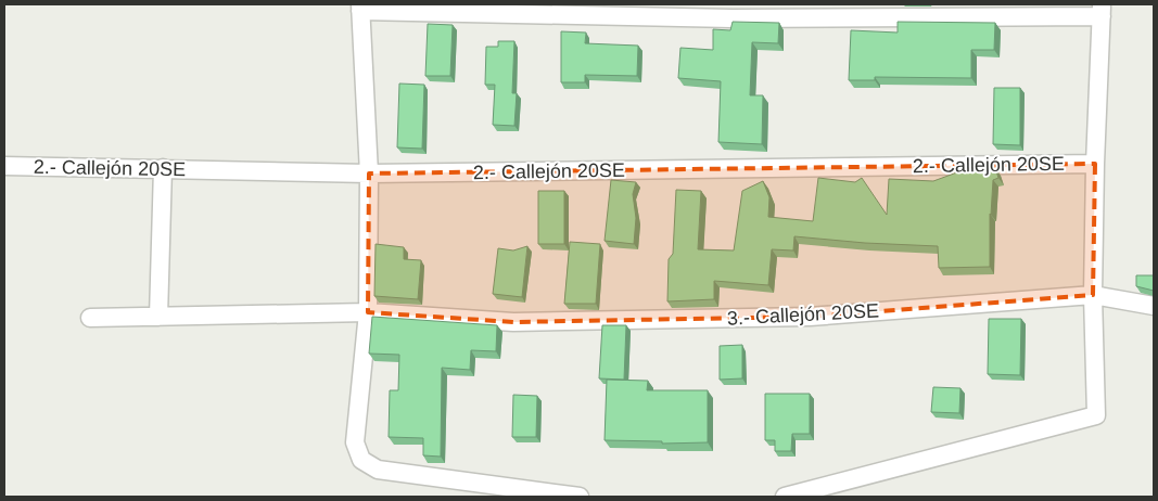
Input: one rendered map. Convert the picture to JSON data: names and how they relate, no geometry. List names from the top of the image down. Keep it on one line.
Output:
{"streets":{"street":["2.- Callejón 20SE","3.- Callejón 20SE"]}}
